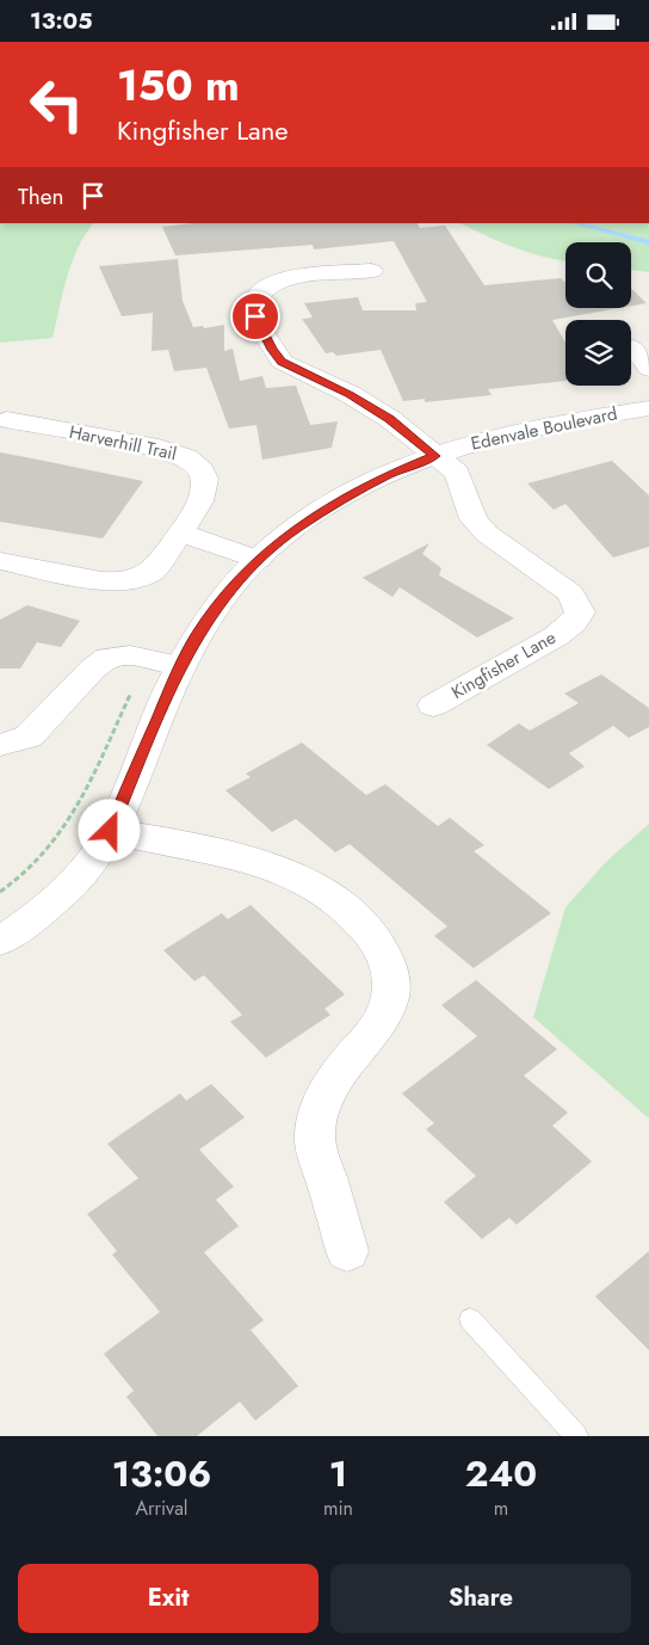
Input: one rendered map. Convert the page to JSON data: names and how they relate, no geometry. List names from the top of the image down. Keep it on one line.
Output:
{"streets":{"street":["Edenvale Boulevard","Harverhill Trail","Kingfisher Lane"]},"crossings":[["Edenvale Boulevard","Kingfisher Lane"]],"page":{"status":"13:05","turn":["150 m","Kingfisher Lane"],"then":"Then","eta":["13:06","Arrival","1","min","240","m"],"buttons":["Exit","Share"]}}
